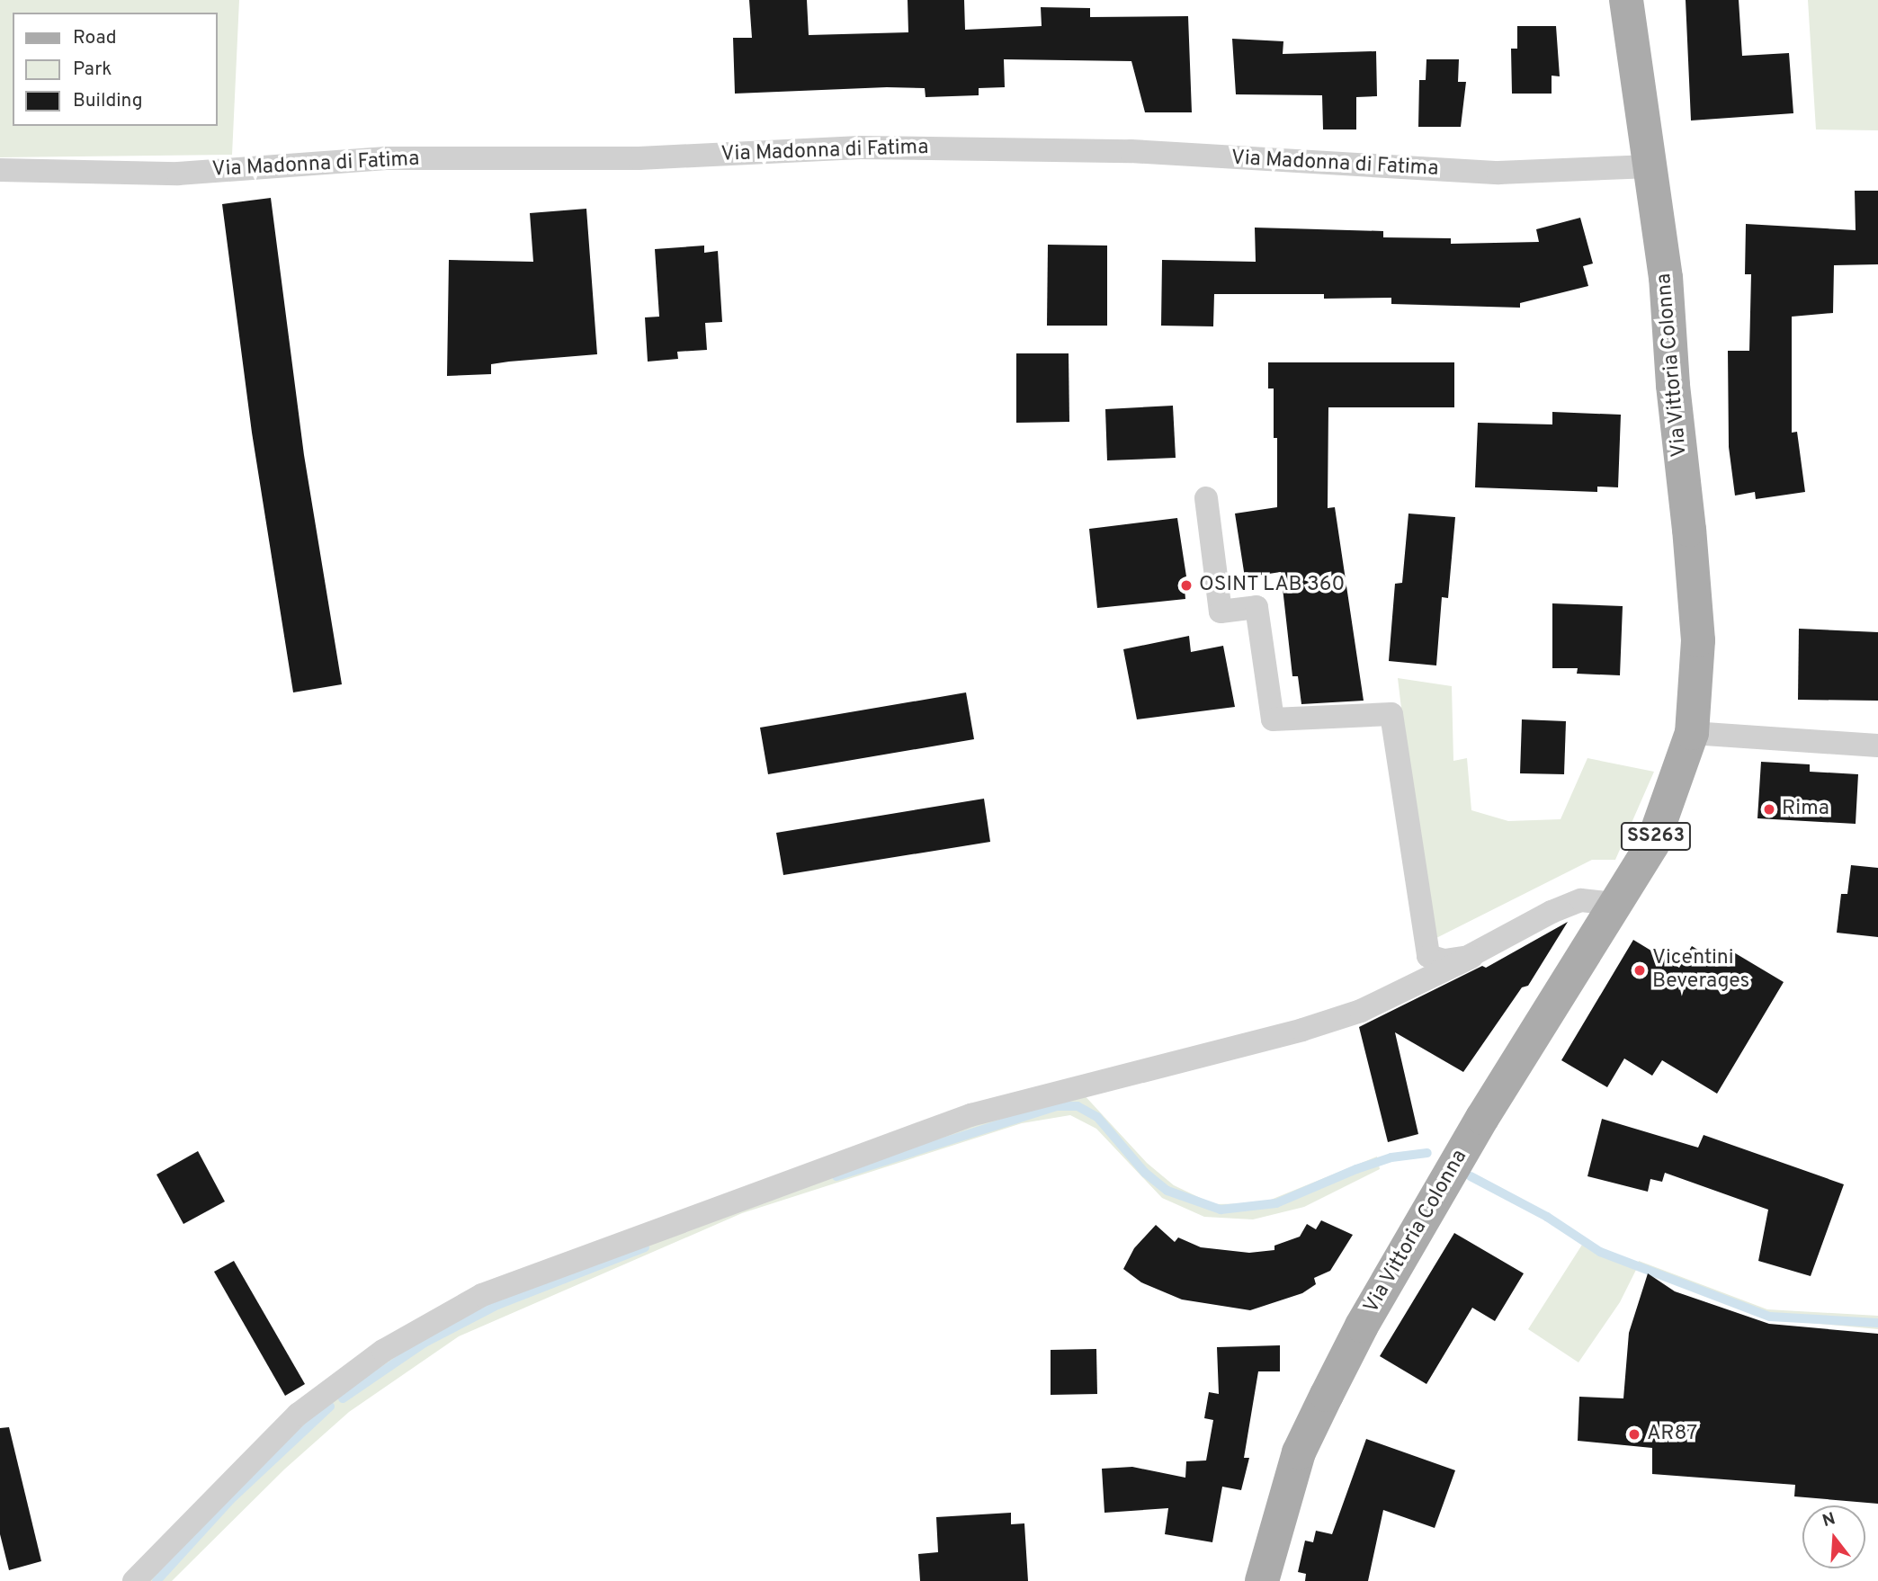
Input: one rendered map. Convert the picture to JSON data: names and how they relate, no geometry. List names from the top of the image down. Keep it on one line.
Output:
{"streets":{"main road":["Via Vittoria Colonna","SS263"],"street":["Via Madonna di Fatima"]},"crossings":[["Via Madonna di Fatima","Via Vittoria Colonna"]],"places":["OSINT LAB 360","Rima","Vicentini Beverages","AR87"],"legend":["Road","Park","Building"],"north":"top"}
